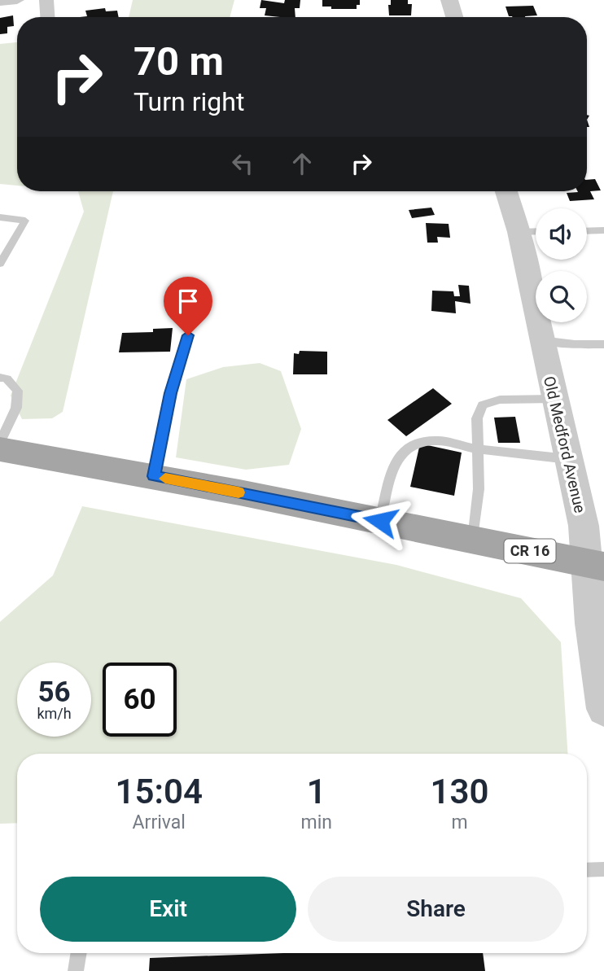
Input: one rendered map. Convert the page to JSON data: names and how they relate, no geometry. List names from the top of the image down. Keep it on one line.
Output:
{"streets":{"main road":["CR 16"],"street":["Old Medford Avenue"]},"crossings":[["Old Medford Avenue","CR 16"]],"page":{"turn":["70 m","Turn right"],"speed":"56 km/h","limit":"60","eta":["15:04","Arrival","1","min","130","m"],"buttons":["Exit","Share"]}}
